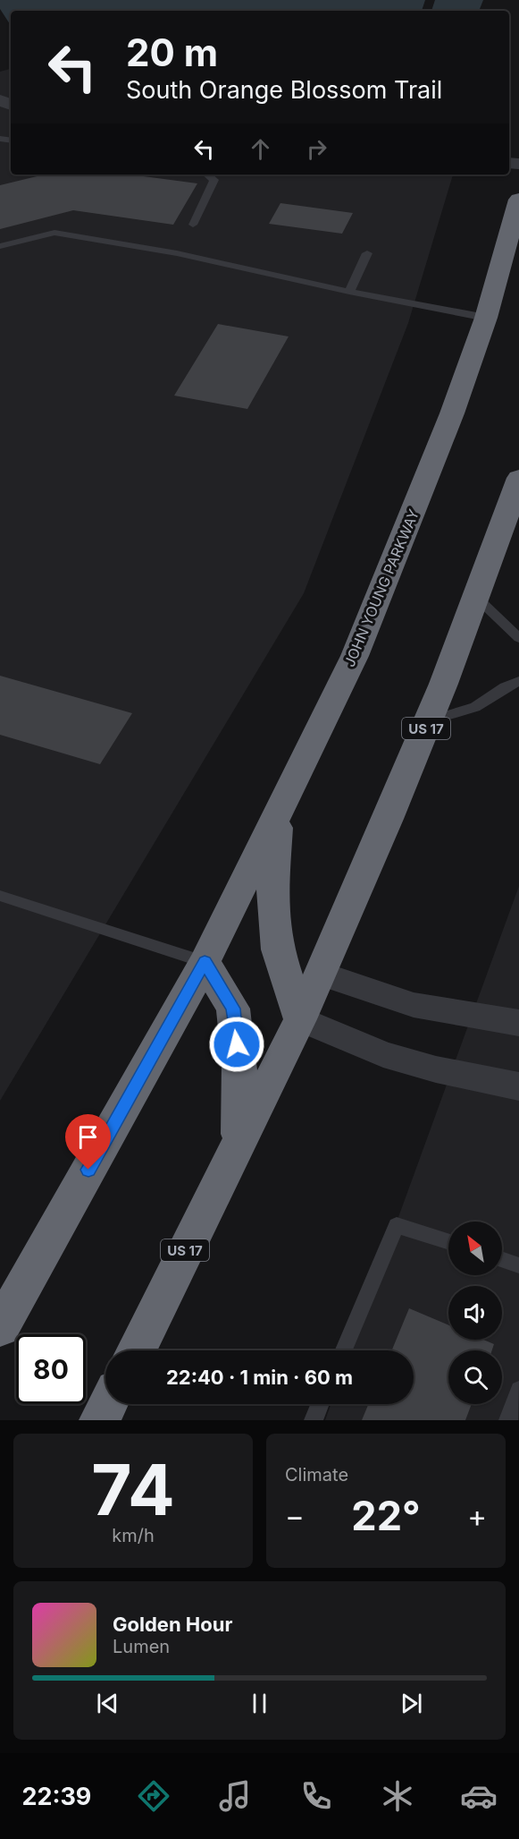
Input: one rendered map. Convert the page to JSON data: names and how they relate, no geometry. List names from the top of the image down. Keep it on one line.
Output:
{"streets":{"highway":["JOHN YOUNG PARKWAY","US 17"]},"north":"top left","page":{"turn":["20 m","South Orange Blossom Trail"],"limit":"80","trip":"22:40 · 1 min · 60 m","tile":[["74","km/h"],"Climate"],"heat":["−","22°","+"],"song":["Golden Hour","Lumen"],"tabs":"22:39"}}
